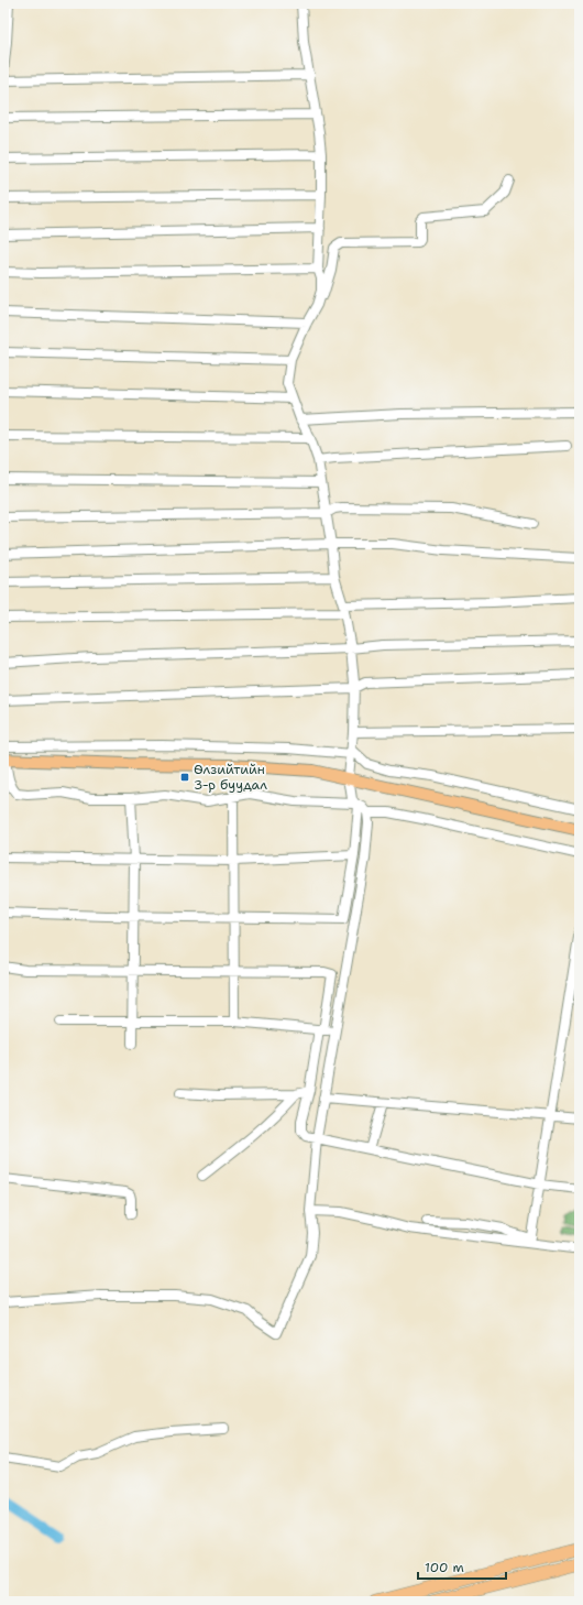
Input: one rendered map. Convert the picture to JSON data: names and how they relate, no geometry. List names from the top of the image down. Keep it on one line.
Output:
{"places":{"transit":["Өлзийтийн 3-р буудал"]},"scale_bar":"100 m"}
